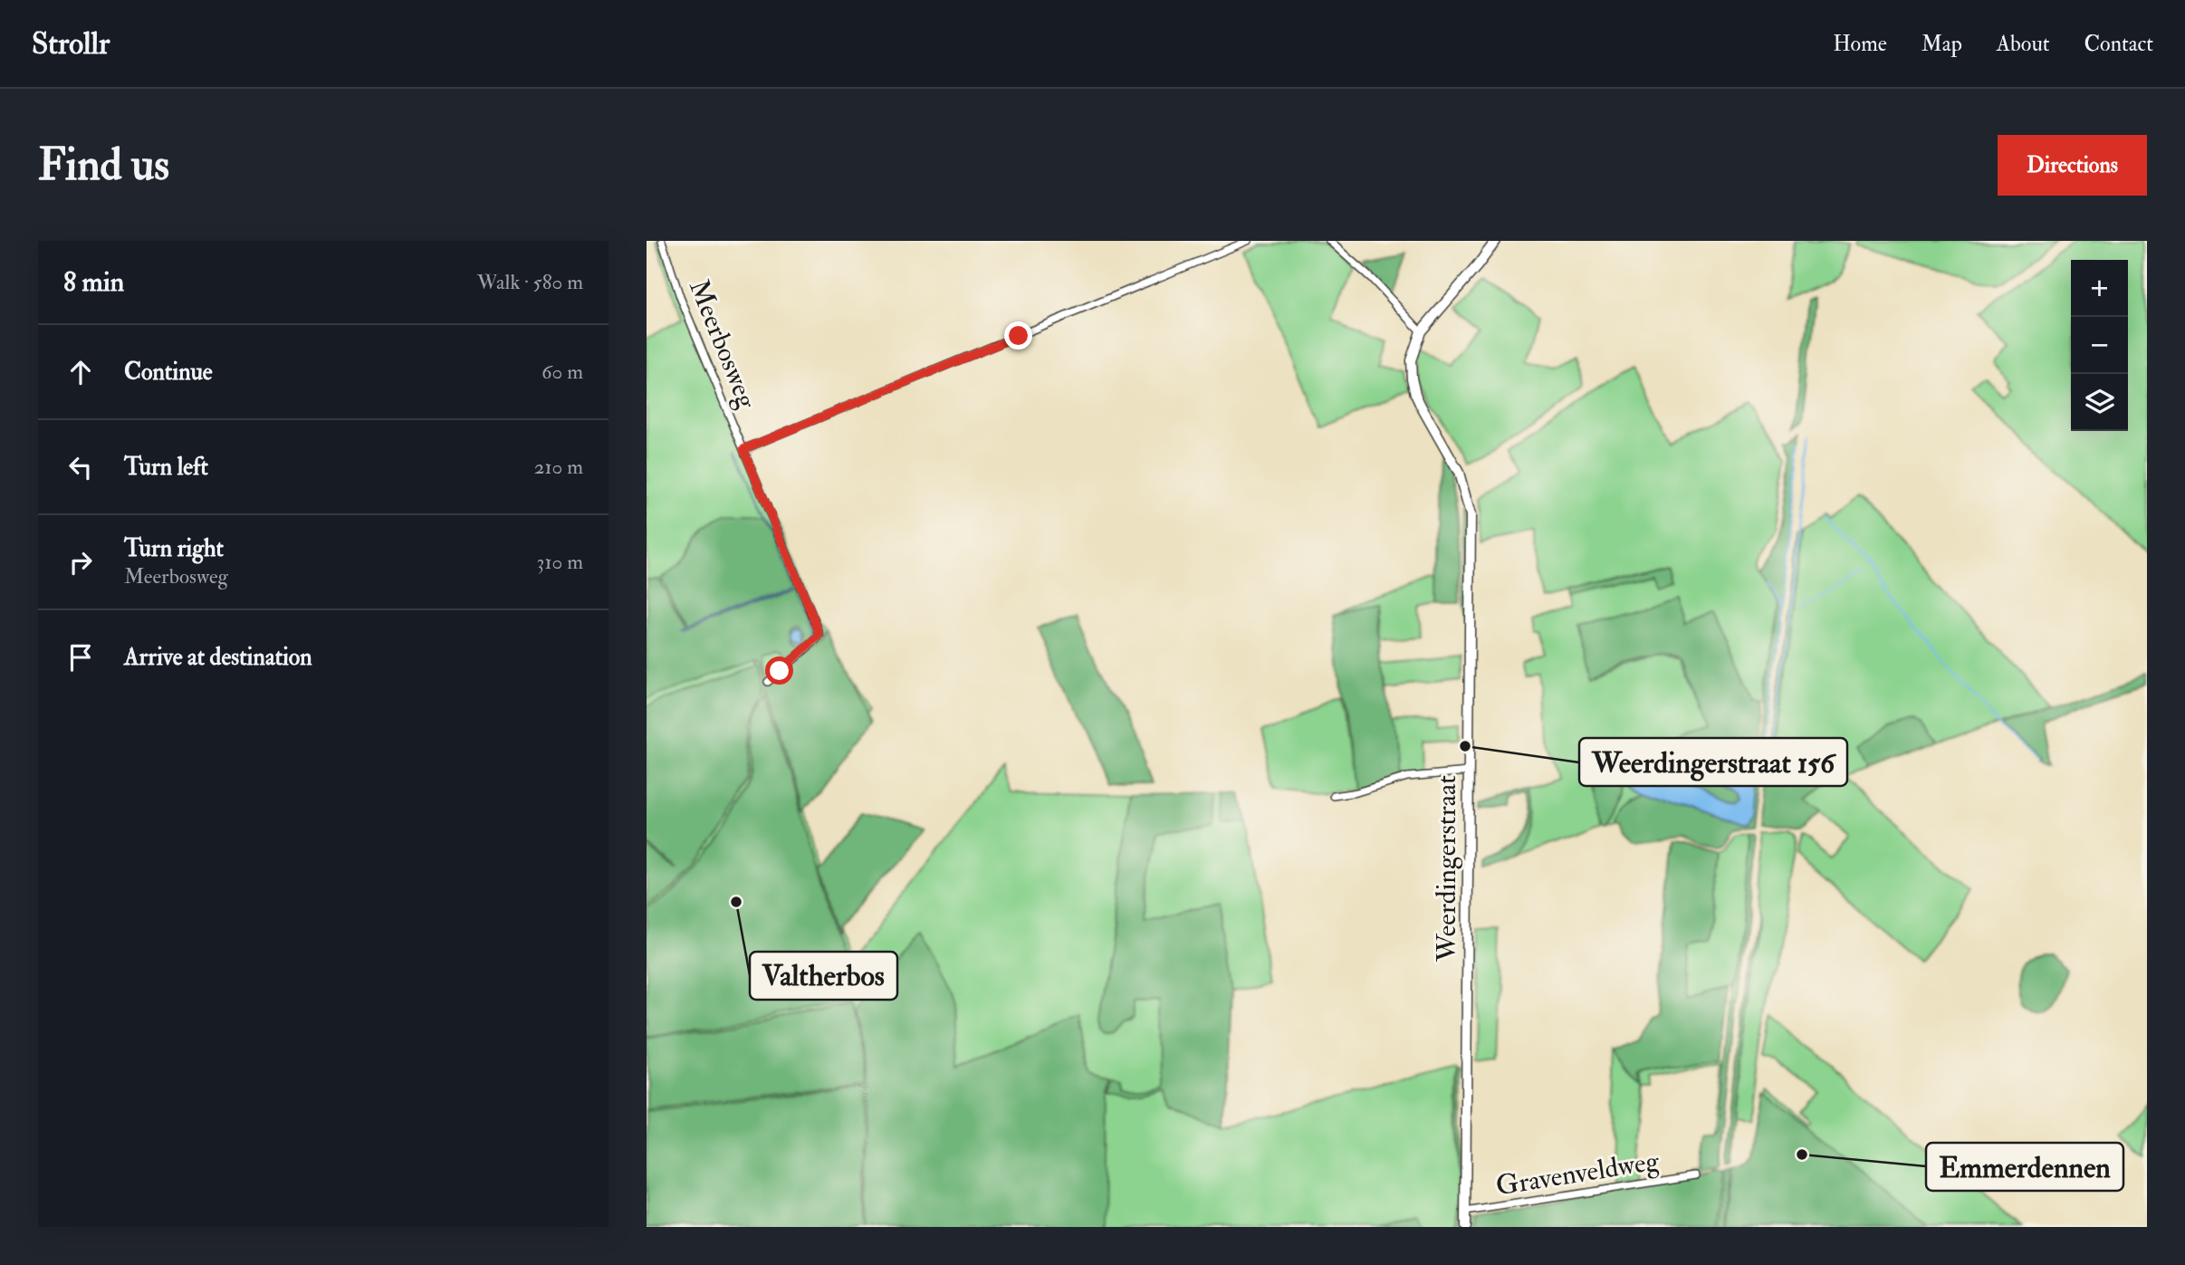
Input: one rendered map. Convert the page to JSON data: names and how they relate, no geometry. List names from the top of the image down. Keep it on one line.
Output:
{"streets":{"main road":["Weerdingerstraat"],"street":["Meerbosweg","Gravenveldweg"]},"crossings":[["Weerdingerstraat","Gravenveldweg"]],"places":["Weerdingerstraat 156","Valtherbos","Emmerdennen"],"page":{"header":"Strollr","nav":["Home","Map","About","Contact"],"buttons":"Directions","title":"Find us","heading":["8 min","Walk · 580 m"],"map_buttons":["+","−"],"list":[["Continue","60 m"],["Turn left","210 m"],["Turn right","Meerbosweg","310 m"],"Arrive at destination"]}}
